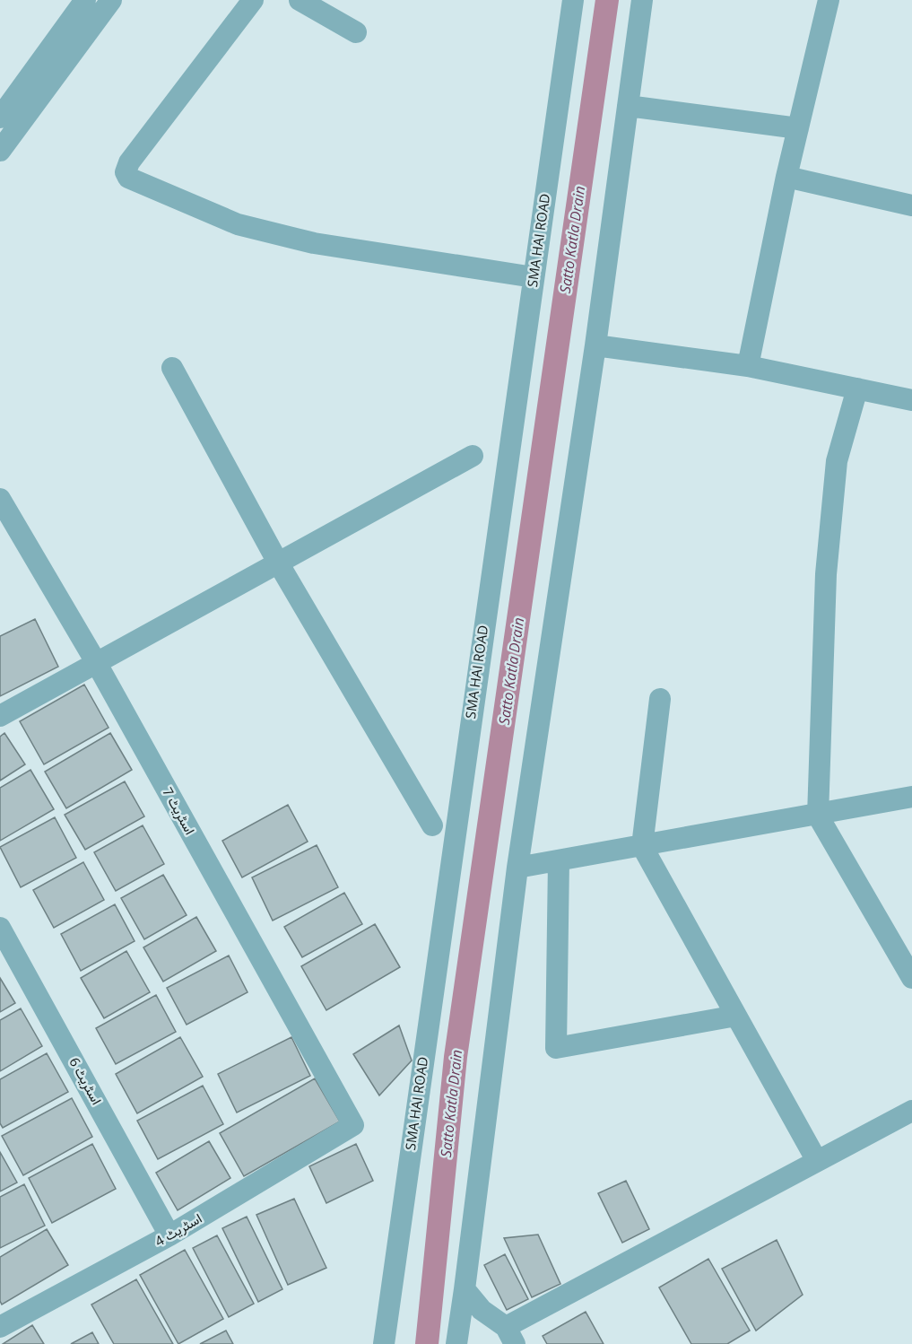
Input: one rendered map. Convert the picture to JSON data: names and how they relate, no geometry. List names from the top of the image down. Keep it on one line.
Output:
{"streets":{"street":["SMA HAI ROAD","اسٹریٹ 7","اسٹریٹ 6","اسٹریٹ 4"]},"crossings":[["اسٹریٹ 7","اسٹریٹ 4"],["اسٹریٹ 6","اسٹریٹ 4"]],"water":["Satto Katla Drain"]}
